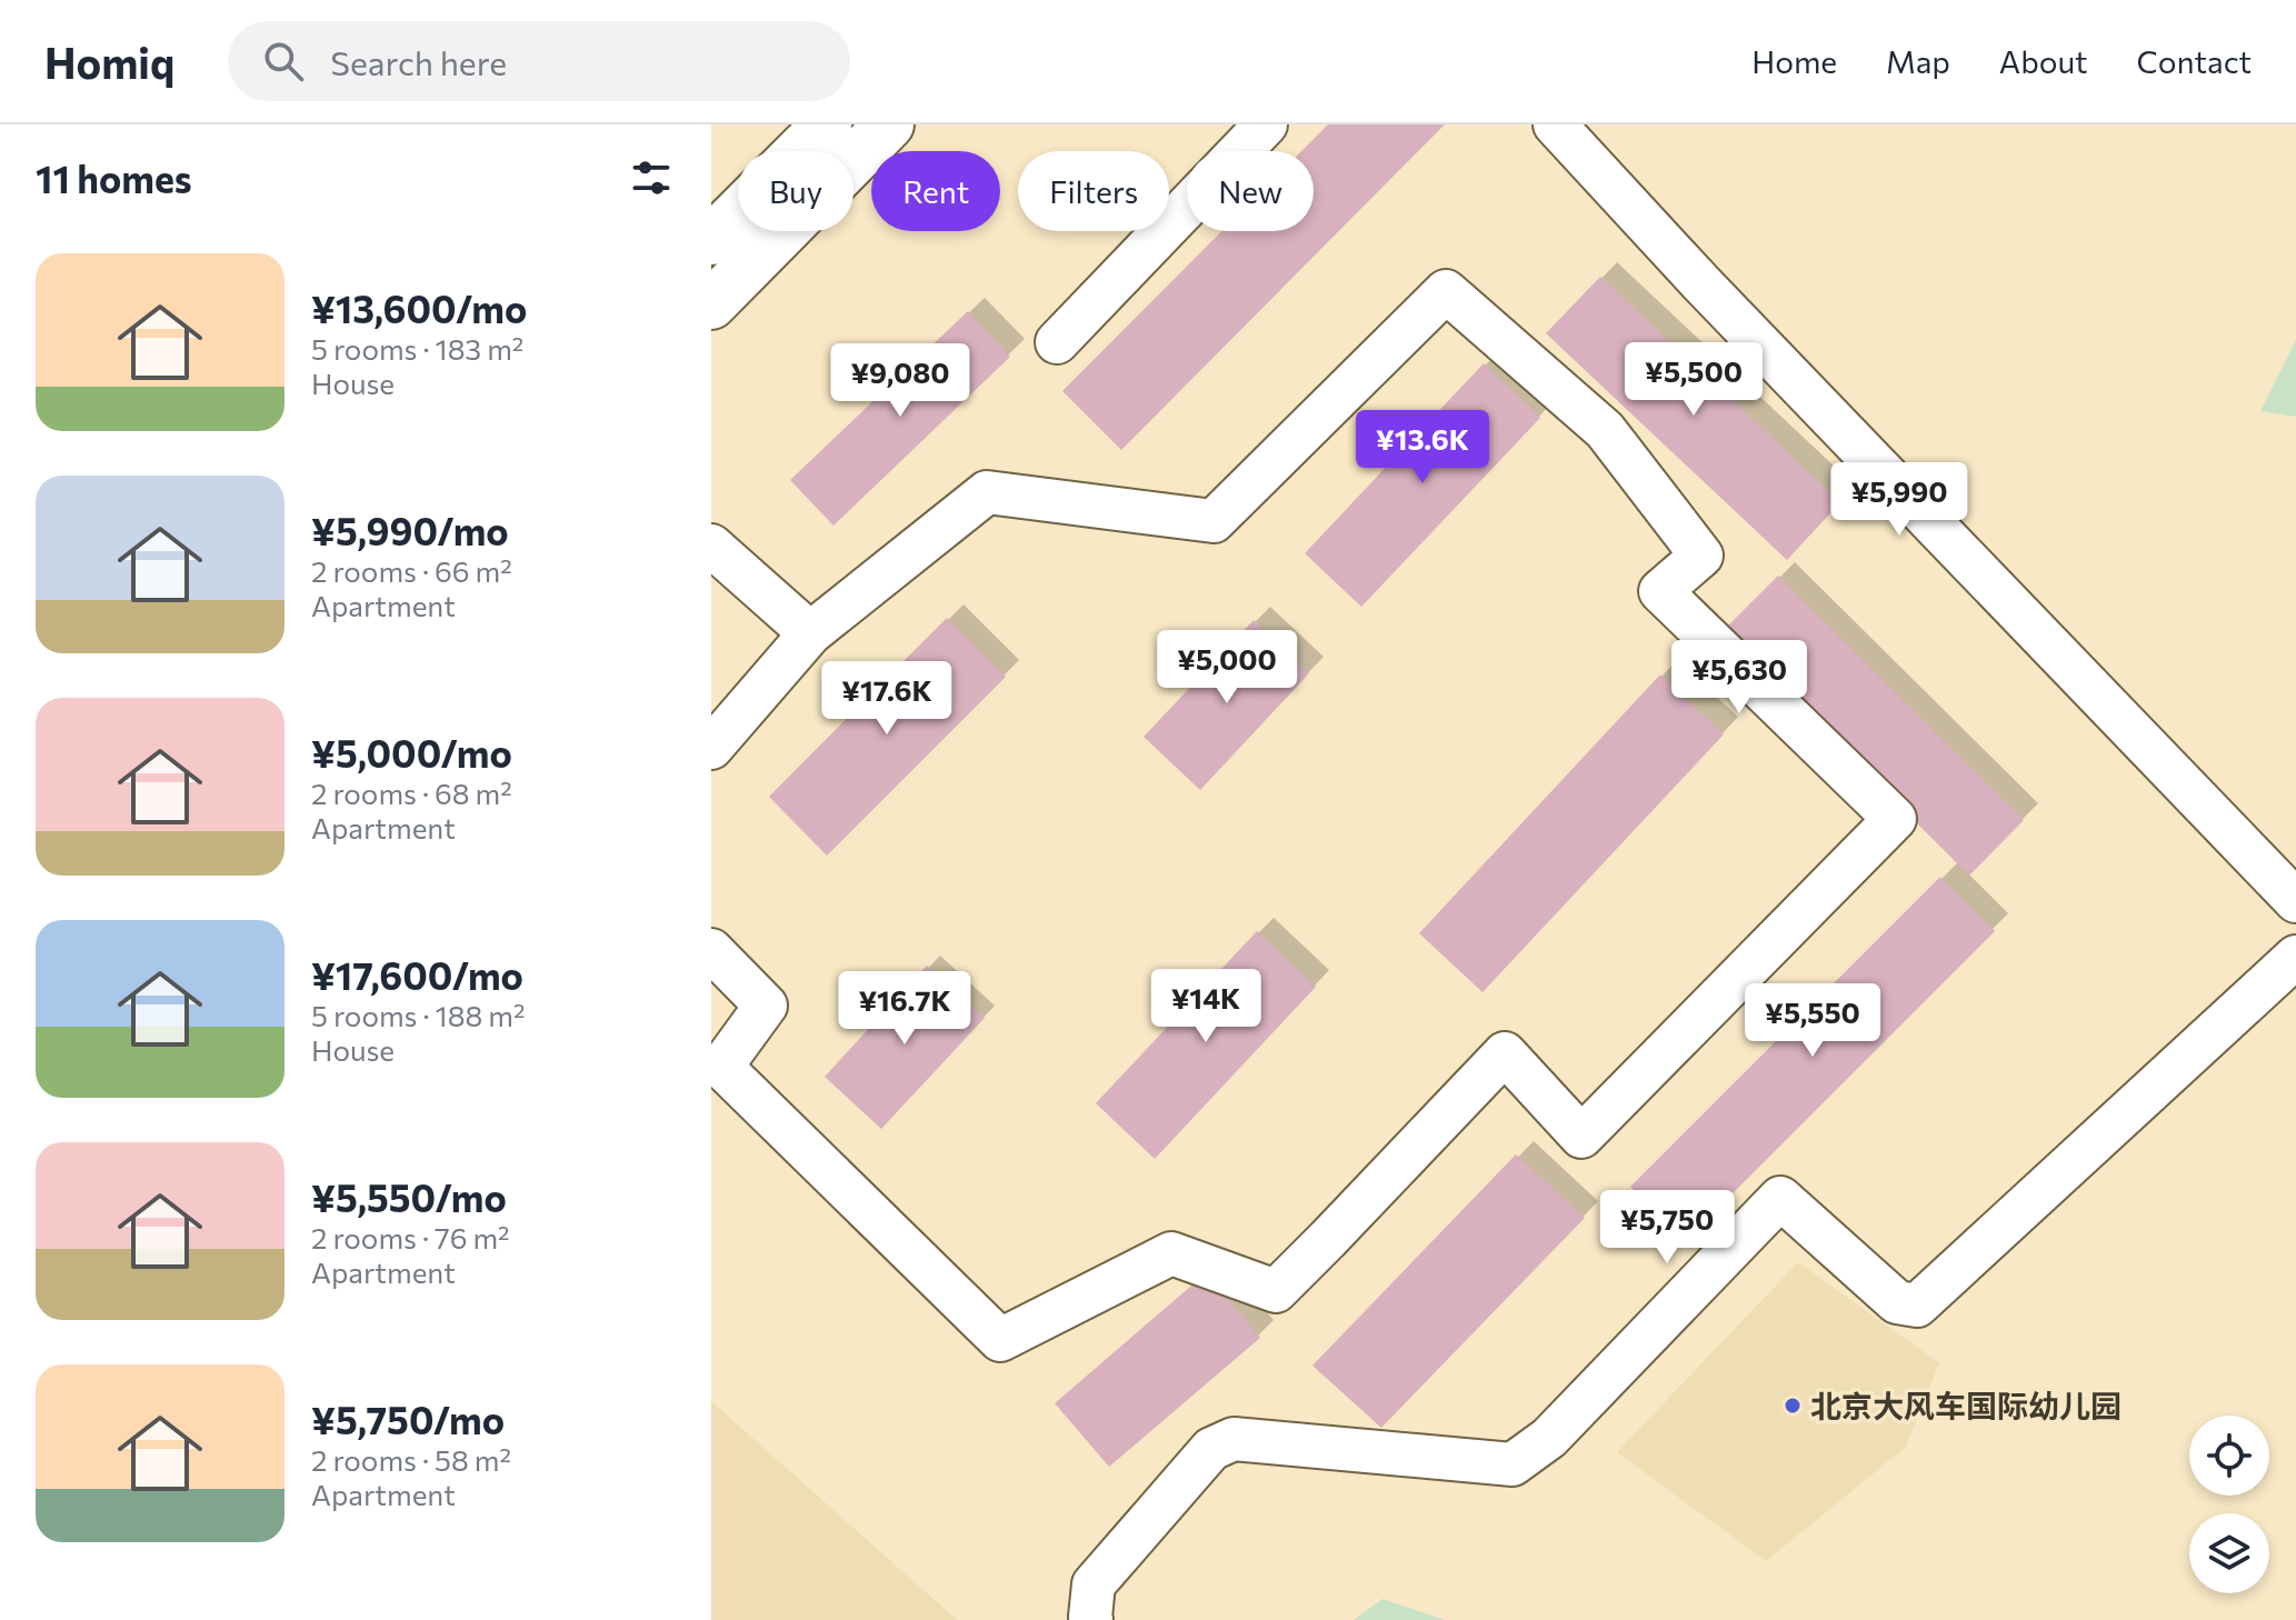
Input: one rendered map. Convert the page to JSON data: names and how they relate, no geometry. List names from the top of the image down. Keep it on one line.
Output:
{"places":["北京大风车国际幼儿园"],"page":{"header":"Homiq","search":"Search here","nav":["Home","Map","About","Contact"],"heading":"11 homes","chip":["Buy","Rent","Filters","New"],"list":[{"name":"¥13,600/mo","note":"5 rooms · 183 m² · House"},{"name":"¥5,990/mo","note":"2 rooms · 66 m² · Apartment"},{"name":"¥5,000/mo","note":"2 rooms · 68 m² · Apartment"},{"name":"¥17,600/mo","note":"5 rooms · 188 m² · House"},{"name":"¥5,550/mo","note":"2 rooms · 76 m² · Apartment"},{"name":"¥5,750/mo","note":"2 rooms · 58 m² · Apartment"}],"price":["¥5,500","¥9,080","¥13.6K","¥5,990","¥5,000","¥5,630","¥17.6K","¥14K","¥16.7K","¥5,550","¥5,750"]}}
